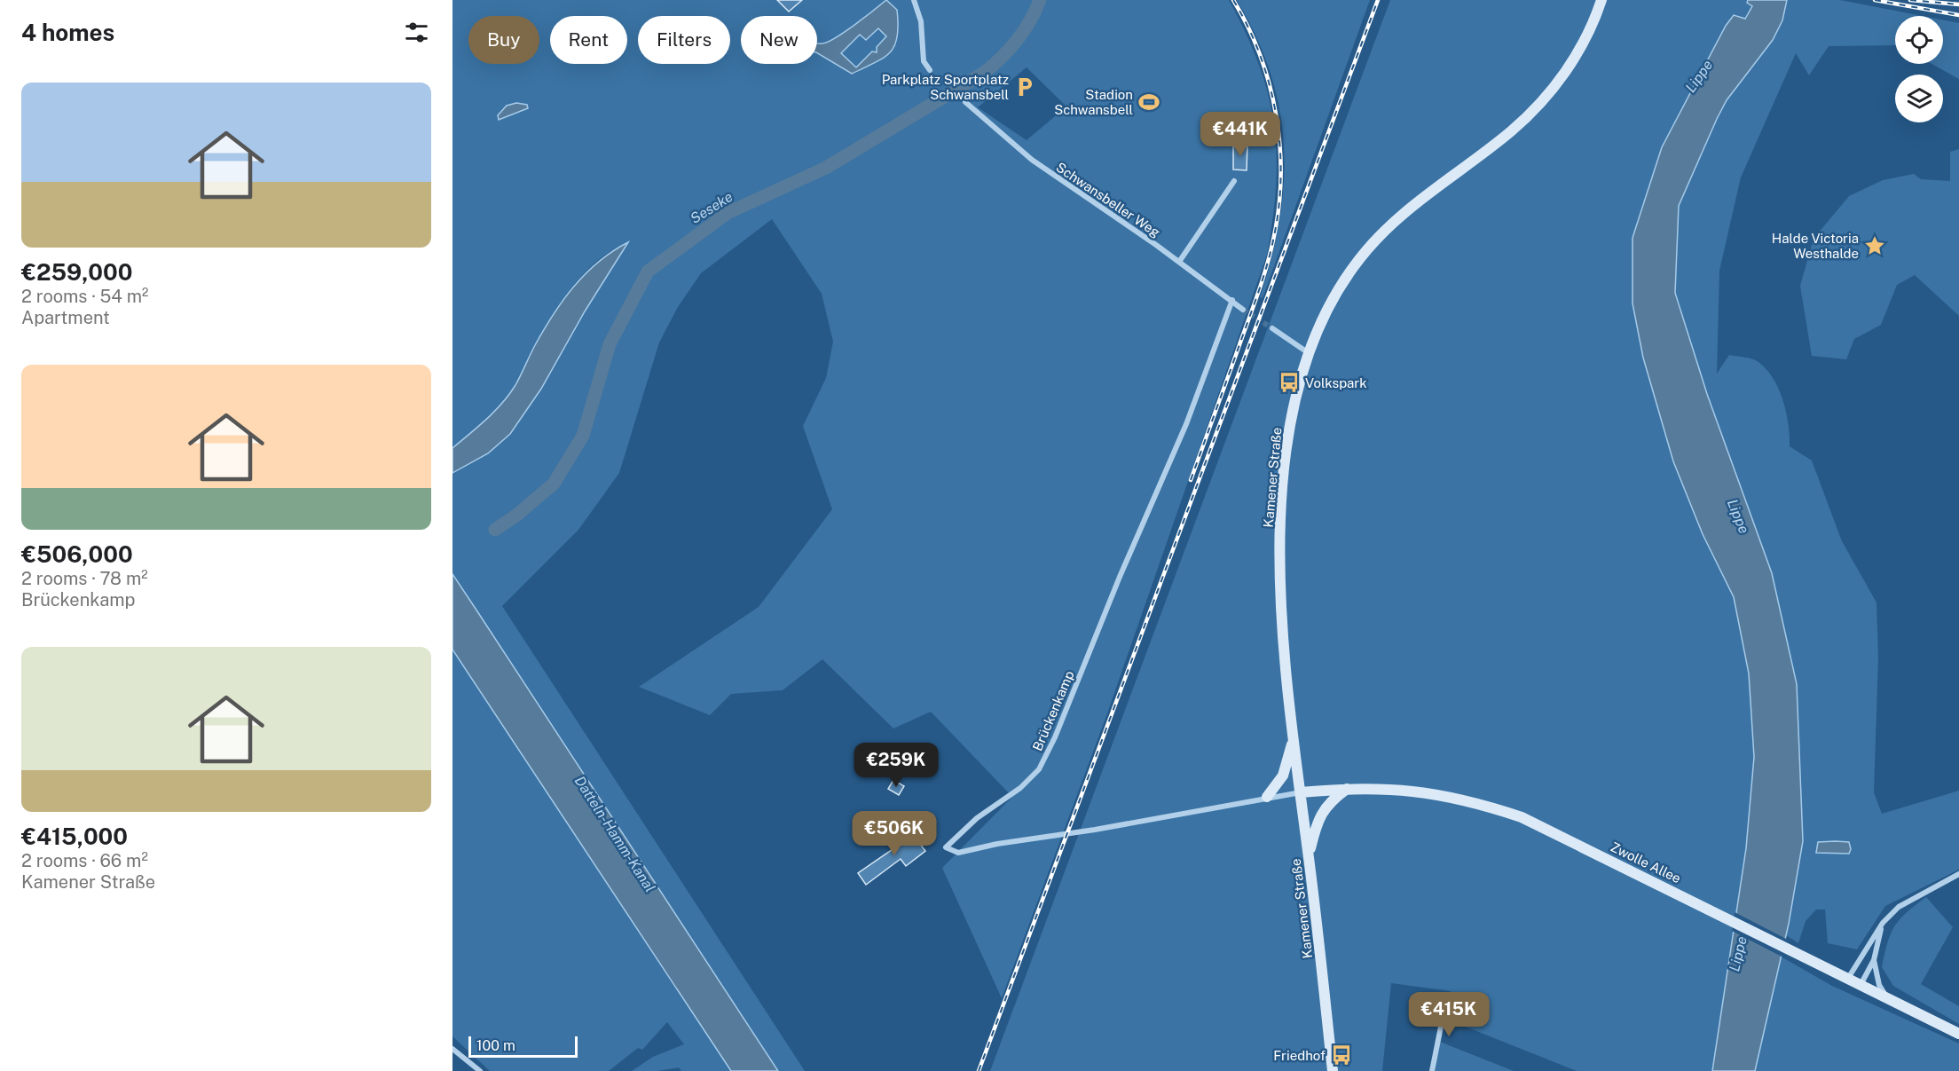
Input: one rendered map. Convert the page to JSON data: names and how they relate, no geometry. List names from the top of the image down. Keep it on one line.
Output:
{"streets":{"main road":["Kamener Straße","Zwolle Allee"],"street":["Schwansbeller Weg","Brückenkamp"]},"crossings":[["Schwansbeller Weg","Brückenkamp"],["Kamener Straße","Brückenkamp"],["Kamener Straße","Zwolle Allee"],["Brückenkamp","Zwolle Allee"]],"water":["Lippe","Seseke","Datteln-Hamm-Kanal"],"places":{"parking":["Parkplatz Sportplatz Schwansbell"],"sports":["Stadion Schwansbell"],"place":["Halde Victoria Westhalde"],"bus stop":["Volkspark","Friedhof"]},"scale_bar":"100 m","page":{"heading":"4 homes","chip":["Buy","Rent","Filters","New"],"list":[{"name":"€259,000","note":"2 rooms · 54 m² · Apartment"},{"name":"€506,000","note":"2 rooms · 78 m² · Brückenkamp"},{"name":"€415,000","note":"2 rooms · 66 m² · Kamener Straße"}],"price":["€441K","€259K","€506K","€415K"],"scale":"100 m"}}
